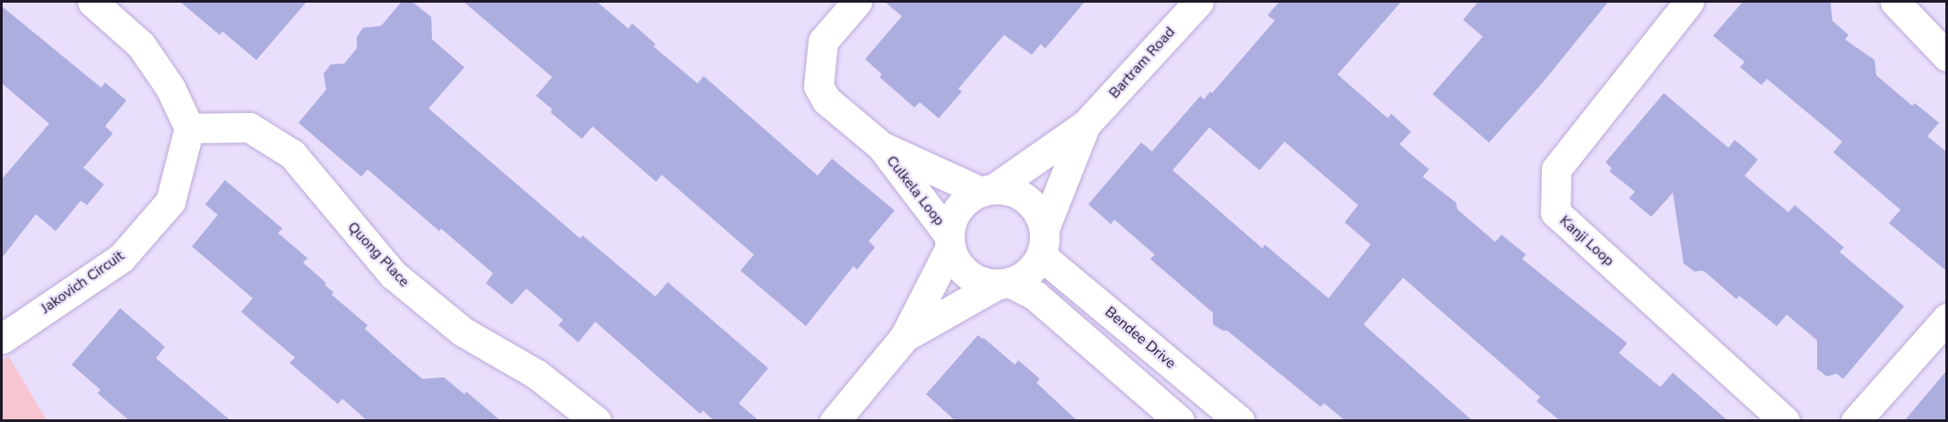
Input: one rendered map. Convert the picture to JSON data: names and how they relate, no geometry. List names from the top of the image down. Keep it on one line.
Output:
{"streets":{"street":["Bartram Road","Culkela Loop","Kanji Loop","Quong Place","Jakovich Circuit","Bendee Drive"]},"crossings":[["Bartram Road","Culkela Loop"],["Bartram Road","Bendee Drive"],["Culkela Loop","Bendee Drive"],["Quong Place","Jakovich Circuit"]]}
